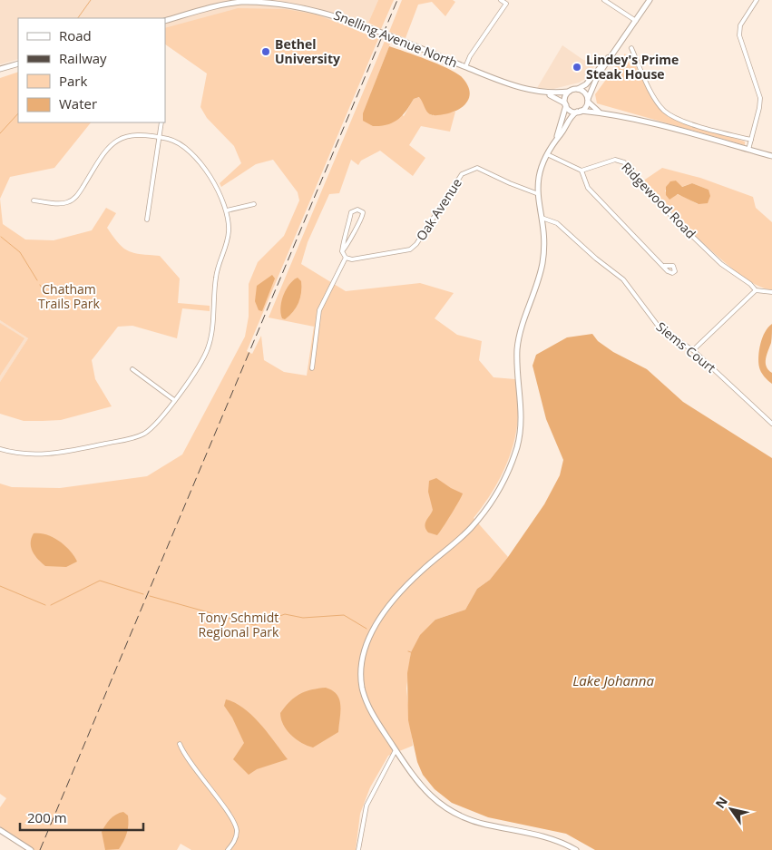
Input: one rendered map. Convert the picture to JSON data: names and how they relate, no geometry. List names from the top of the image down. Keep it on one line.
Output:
{"streets":{"street":["Snelling Avenue North","Ridgewood Road","Oak Avenue","Siems Court"]},"water":["Lake Johanna"],"parks":["Chatham Trails Park","Tony Schmidt Regional Park"],"places":["Bethel University","Lindey's Prime Steak House"],"legend":["Road","Railway","Park","Water"],"scale_bar":"200 m","north":"top left"}
